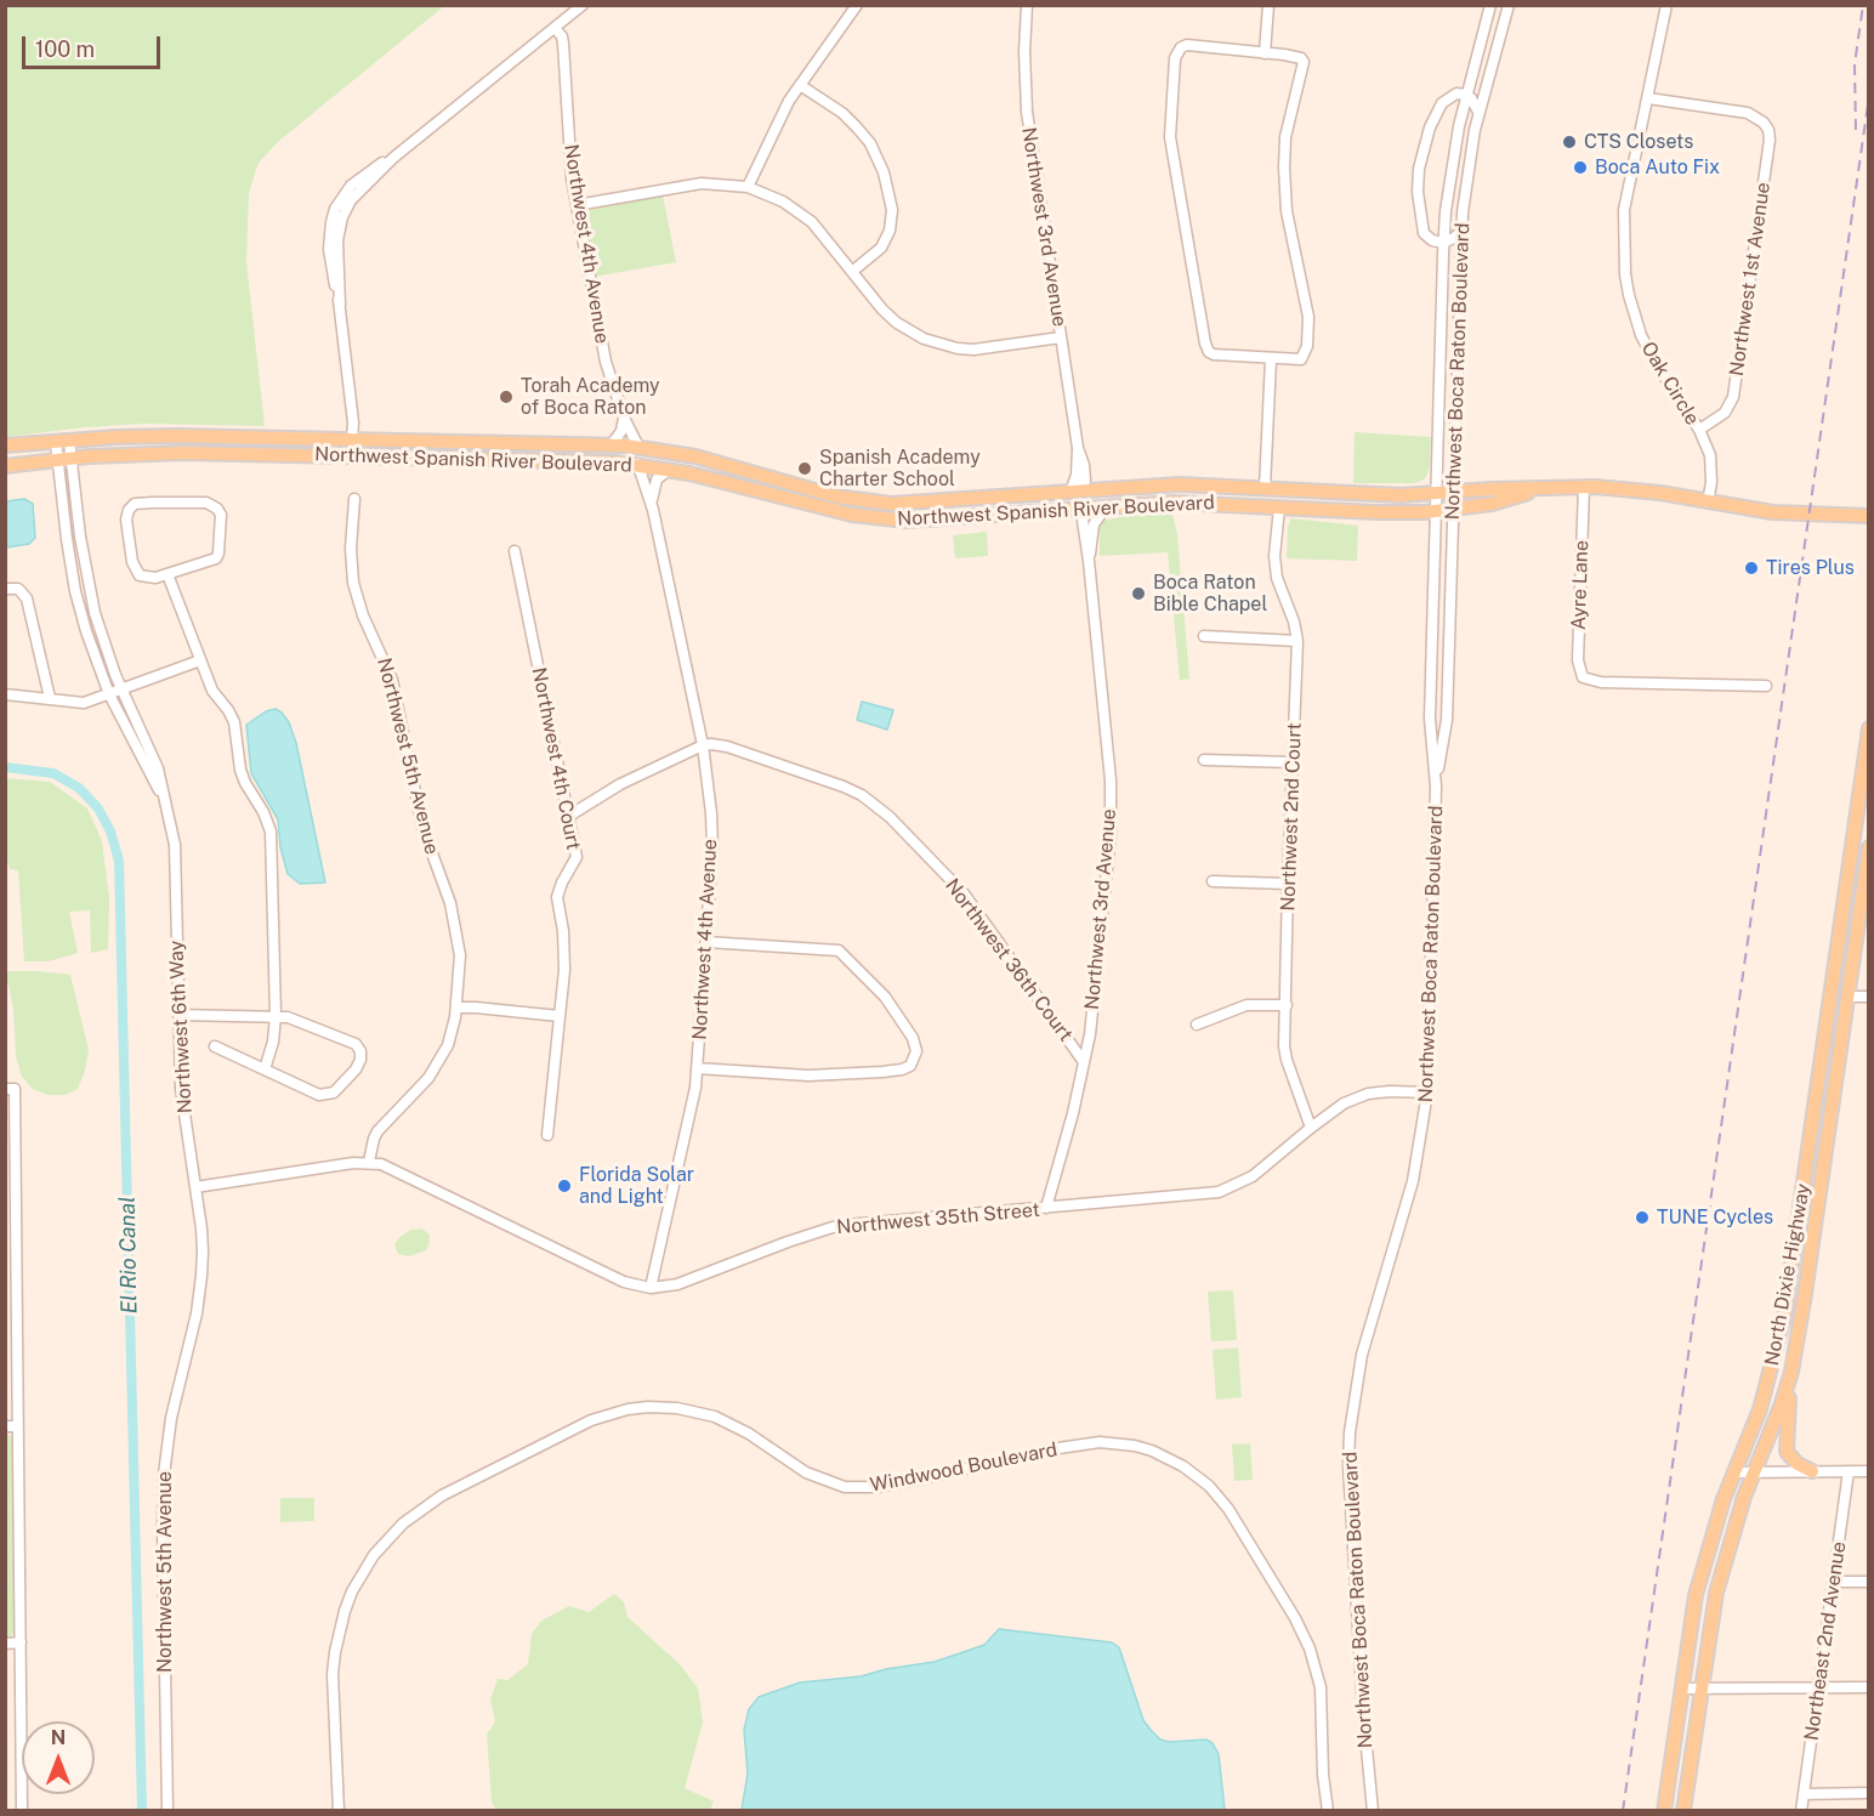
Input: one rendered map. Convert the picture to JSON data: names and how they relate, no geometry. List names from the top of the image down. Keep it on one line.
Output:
{"streets":{"main road":["Northwest Spanish River Boulevard","North Dixie Highway"],"street":["Northwest 3rd Avenue","Northwest 4th Avenue","Northwest 1st Avenue","Northwest Boca Raton Boulevard","Oak Circle","Ayre Lane","Northwest 5th Avenue","Northwest 4th Court","Northwest 2nd Court","Northwest 36th Court","Northwest 6th Way","Northwest 35th Street","Windwood Boulevard","Northeast 2nd Avenue"]},"crossings":[["Northwest 3rd Avenue","Northwest Spanish River Boulevard"],["Northwest 3rd Avenue","Northwest 36th Court"],["Northwest 3rd Avenue","Northwest 35th Street"],["Northwest 4th Avenue","Northwest Spanish River Boulevard"],["Northwest 4th Avenue","Northwest 36th Court"],["Northwest 4th Avenue","Northwest 35th Street"],["Northwest 1st Avenue","Oak Circle"],["Northwest Boca Raton Boulevard","Northwest Spanish River Boulevard"],["Northwest Boca Raton Boulevard","Northwest 35th Street"],["Oak Circle","Northwest Spanish River Boulevard"],["Northwest Spanish River Boulevard","Ayre Lane"],["Northwest Spanish River Boulevard","Northwest 2nd Court"],["Northwest Spanish River Boulevard","Northwest 6th Way"],["Northwest 5th Avenue","Northwest 6th Way"],["Northwest 5th Avenue","Northwest 35th Street"],["Northwest 2nd Court","Northwest 35th Street"],["Northwest 6th Way","Northwest 35th Street"]],"water":["El Rio Canal"],"places":["CTS Closets","Boca Auto Fix","Torah Academy of Boca Raton","Spanish Academy Charter School","Tires Plus","Boca Raton Bible Chapel","Florida Solar and Light","TUNE Cycles"],"scale_bar":"100 m","north":"top"}
